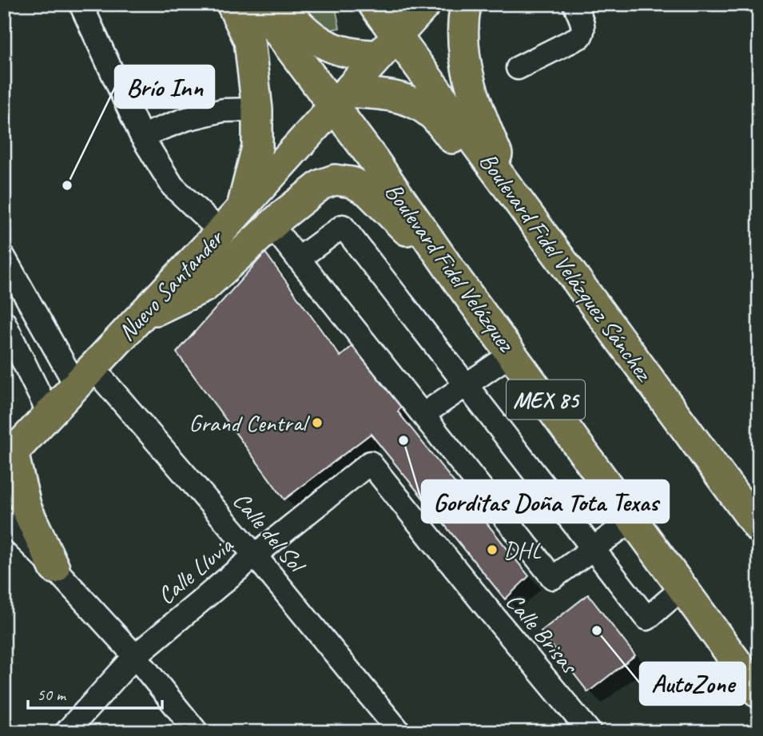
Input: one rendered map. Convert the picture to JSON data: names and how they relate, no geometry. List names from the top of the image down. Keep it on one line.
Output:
{"streets":{"main road":["Boulevard Fidel Velázquez Sánchez","Boulevard Fidel Velázquez","Nuevo Santander","MEX 85"],"street":["Calle del Sol","Calle Lluvia","Calle Brisas"]},"crossings":[["Boulevard Fidel Velázquez Sánchez","Nuevo Santander"],["Boulevard Fidel Velázquez","Nuevo Santander"],["Nuevo Santander","Calle del Sol"],["Calle del Sol","Calle Lluvia"],["Calle Lluvia","Calle Brisas"]],"places":["Brío Inn","Grand Central","Gorditas Doña Tota Texas","DHL","AutoZone"],"scale_bar":"50 m"}
